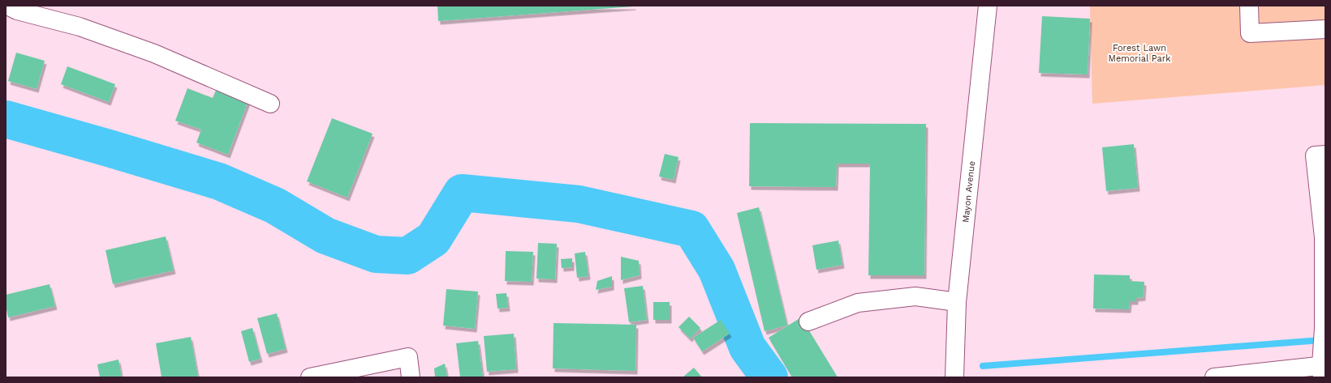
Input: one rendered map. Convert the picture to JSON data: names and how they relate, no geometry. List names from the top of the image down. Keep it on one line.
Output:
{"streets":{"street":["Mayon Avenue"]},"parks":["Forest Lawn Memorial Park"]}
